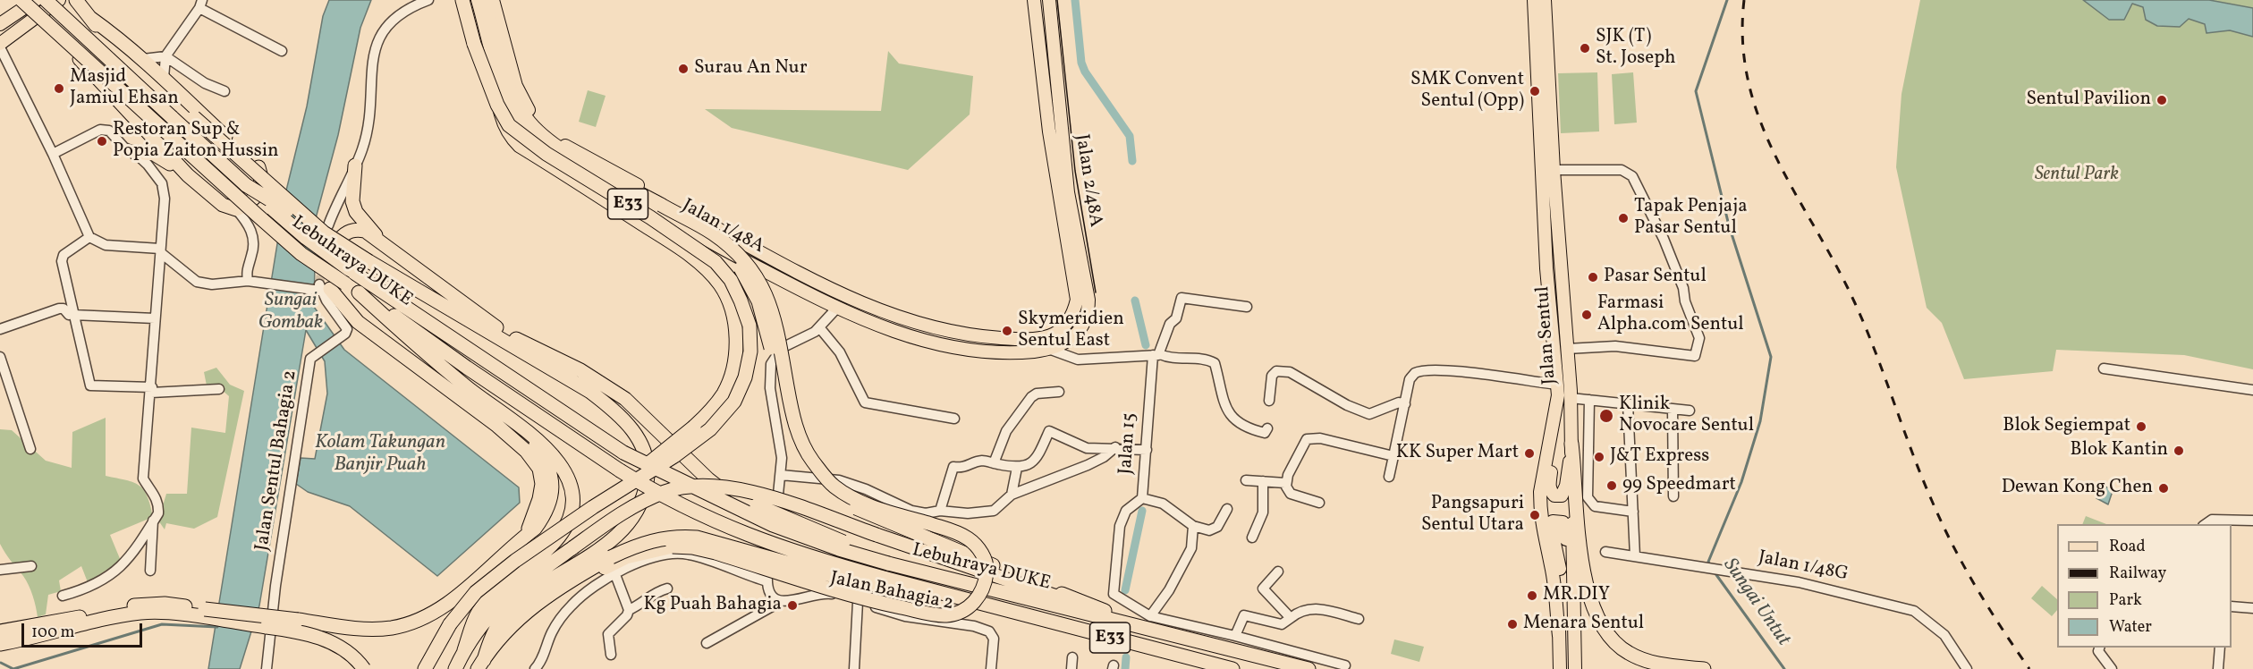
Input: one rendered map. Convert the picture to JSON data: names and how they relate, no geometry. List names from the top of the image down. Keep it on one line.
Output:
{"streets":{"highway":["E33","Lebuhraya DUKE"],"main road":["Jalan 2/48A","Jalan 1/48A","Jalan Sentul"],"street":["Jalan 15","Jalan Sentul Bahagia 2","Jalan 1/48G","Jalan Bahagia 2"]},"crossings":[["Lebuhraya DUKE","Jalan 15"]],"water":["Sungai Gombak","Kolam Takungan Banjir Puah","Sungai Untut"],"parks":["Sentul Park"],"places":["SJK (T) St. Joseph","Surau An Nur","Masjid Jamiul Ehsan","SMK Convent Sentul (Opp)","Sentul Pavilion","Restoran Sup & Popia Zaiton Hussin","Tapak Penjaja Pasar Sentul","Pasar Sentul","Farmasi Alpha.com Sentul","Skymeridien Sentul East","Klinik Novocare Sentul","Blok Segiempat","Blok Kantin","KK Super Mart","J&T Express","99 Speedmart","Dewan Kong Chen","Pangsapuri Sentul Utara","MR.DIY","Kg Puah Bahagia","Menara Sentul"],"legend":["Road","Railway","Park","Water"],"scale_bar":"100 m"}
